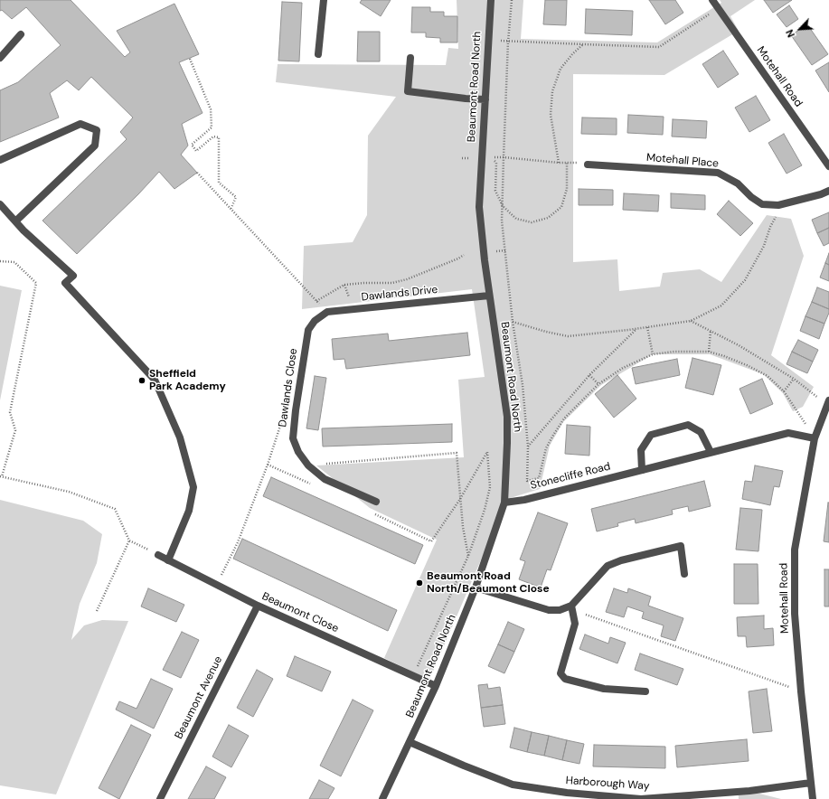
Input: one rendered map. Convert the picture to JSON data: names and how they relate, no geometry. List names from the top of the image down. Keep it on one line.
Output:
{"streets":{"street":["Motehall Road","Beaumont Road North","Motehall Place","Dawlands Drive","Dawlands Close","Stonecliffe Road","Beaumont Close","Beaumont Avenue","Harborough Way"]},"crossings":[["Motehall Road","Stonecliffe Road"],["Motehall Road","Harborough Way"],["Beaumont Road North","Dawlands Drive"],["Beaumont Road North","Stonecliffe Road"],["Beaumont Road North","Beaumont Close"],["Beaumont Road North","Harborough Way"],["Dawlands Drive","Dawlands Close"],["Beaumont Close","Beaumont Avenue"]],"places":["Sheffield Park Academy","Beaumont Road North/Beaumont Close"],"north":"bottom left"}
